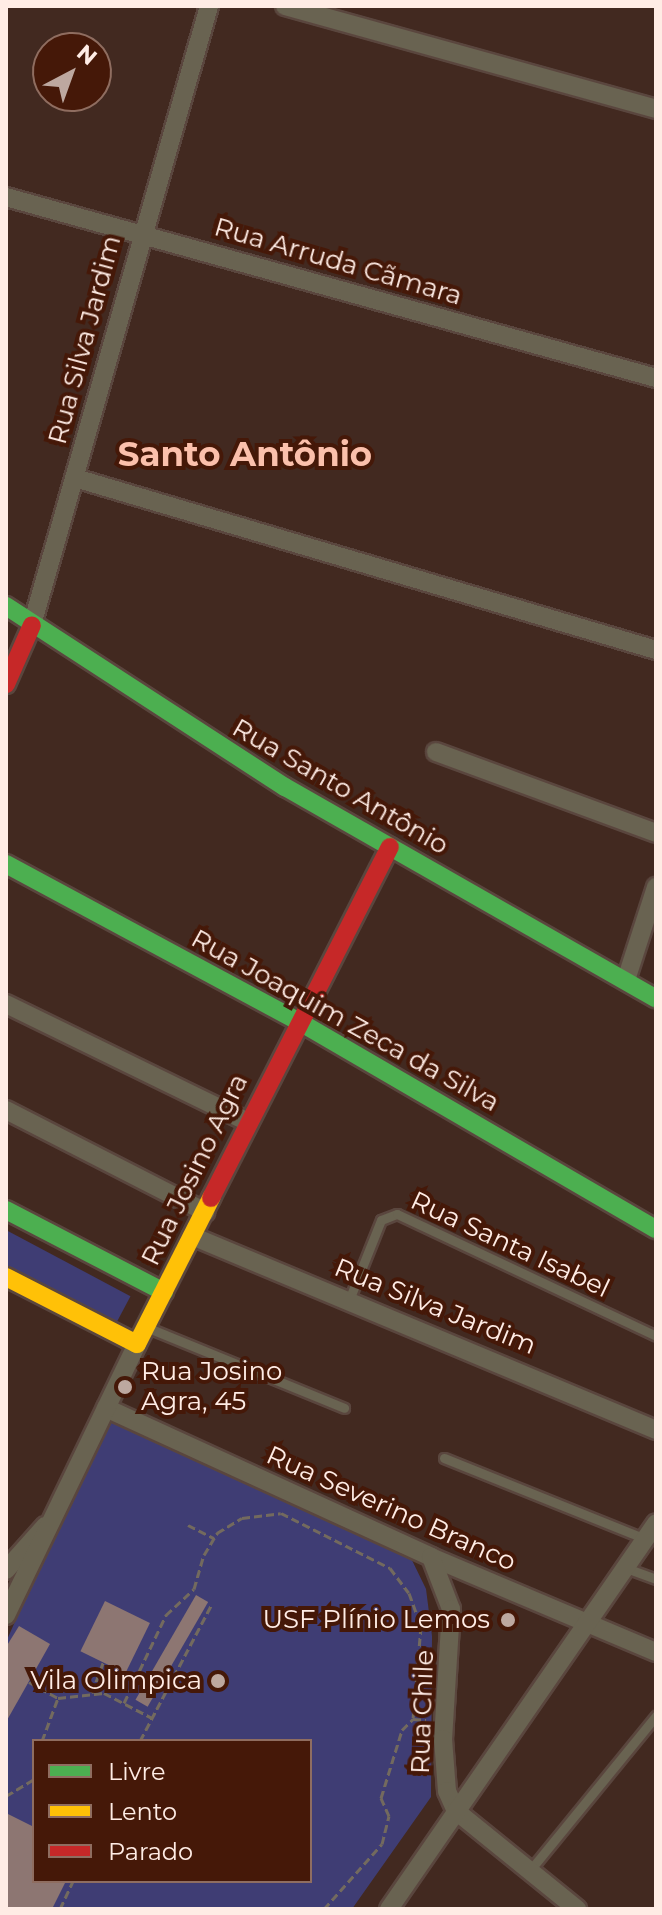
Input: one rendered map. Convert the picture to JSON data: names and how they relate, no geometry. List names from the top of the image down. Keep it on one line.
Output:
{"streets":{"street":["Rua Arruda Cãmara","Rua Silva Jardim","Rua Santo Antônio","Rua Joaquim Zeca da Silva","Rua Josino Agra","Rua Severino Branco","Rua Chile"],"lane":["Rua Santa Isabel"]},"crossings":[["Rua Arruda Cãmara","Rua Silva Jardim"],["Rua Silva Jardim","Rua Santo Antônio"],["Rua Silva Jardim","Rua Josino Agra"],["Rua Silva Jardim","Rua Santa Isabel"],["Rua Santo Antônio","Rua Josino Agra"],["Rua Joaquim Zeca da Silva","Rua Josino Agra"],["Rua Josino Agra","Rua Severino Branco"],["Rua Severino Branco","Rua Chile"]],"districts":["Santo Antônio"],"places":["Rua Josino Agra, 45","USF Plínio Lemos","Vila Olimpica"],"legend":["Livre","Lento","Parado"],"north":"top right"}
